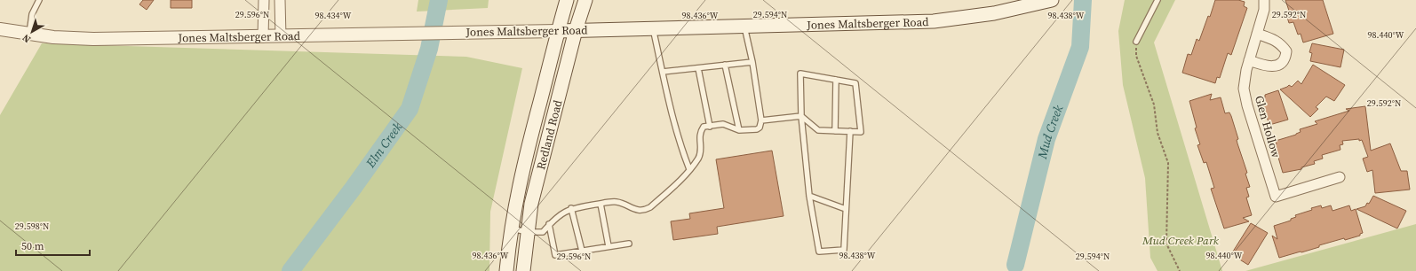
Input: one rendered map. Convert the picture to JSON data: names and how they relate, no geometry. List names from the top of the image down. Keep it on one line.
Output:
{"streets":{"main road":["Jones Maltsberger Road","Redland Road"],"street":["Glen Hollow"]},"crossings":[["Jones Maltsberger Road","Redland Road"]],"water":["Mud Creek","Elm Creek"],"parks":["Mud Creek Park"],"scale_bar":"50 m","north":"bottom left","coordinates":["29.596°N","29.594°N","29.592°N","98.434°W","98.436°W","98.438°W","98.440°W","29.598°N"]}
